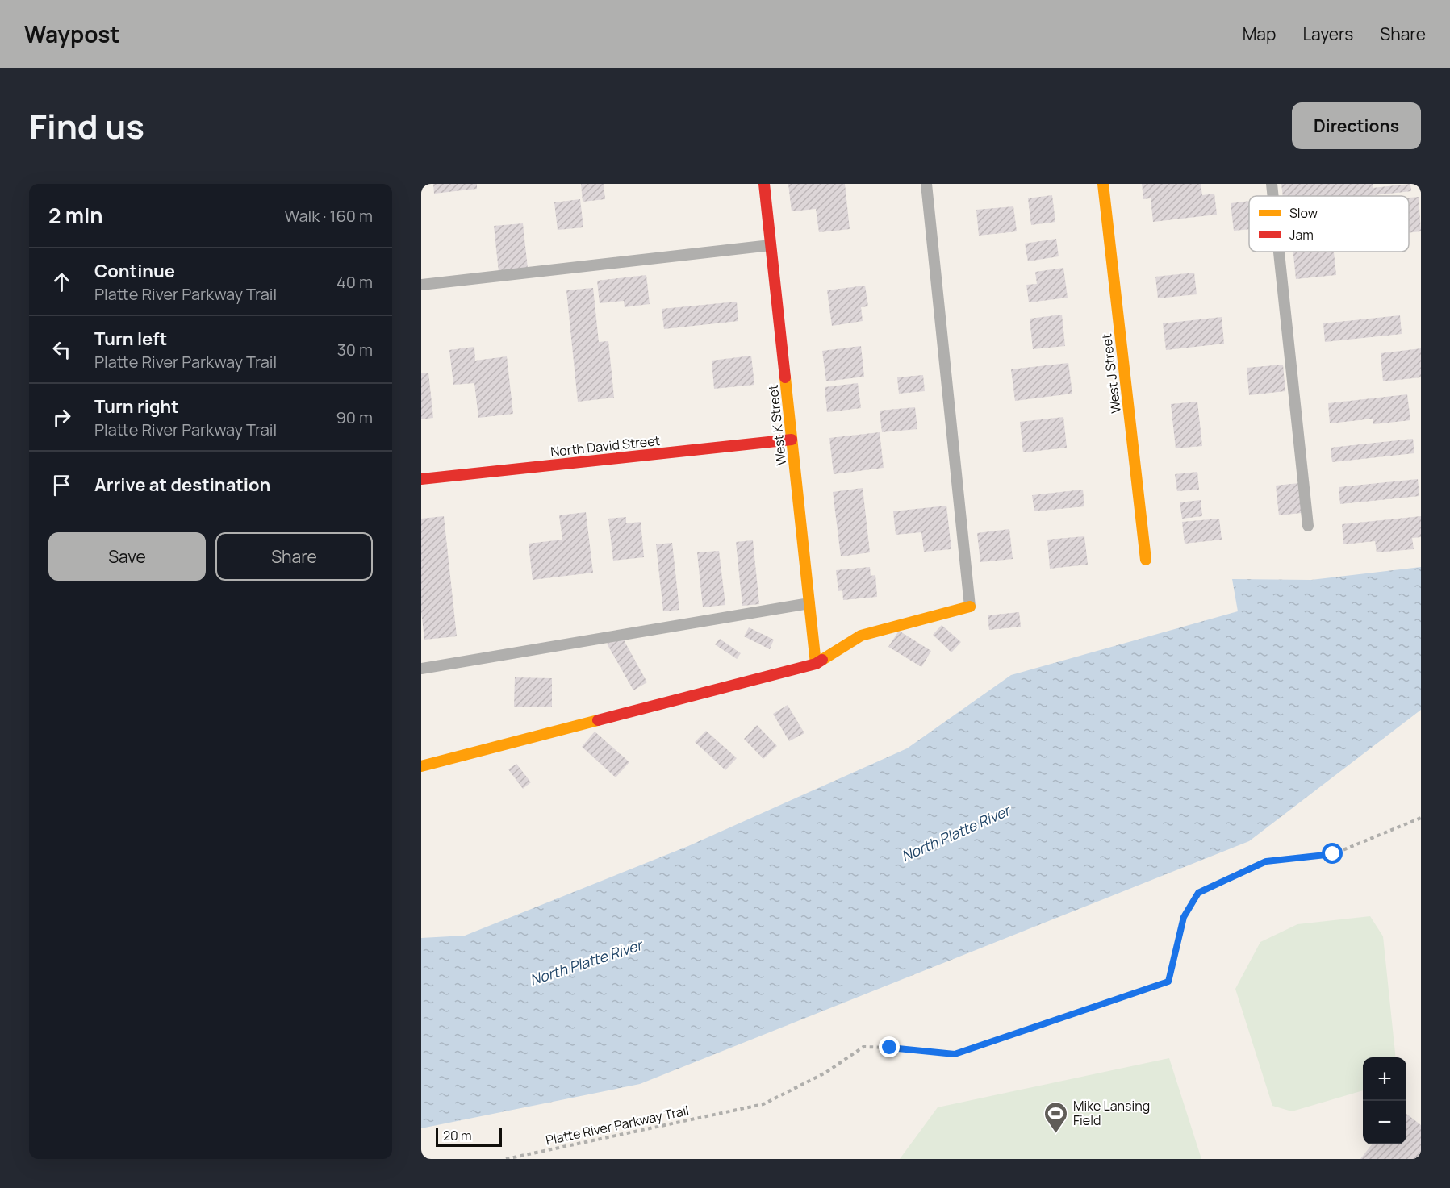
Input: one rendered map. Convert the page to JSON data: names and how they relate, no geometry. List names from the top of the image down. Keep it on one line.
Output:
{"streets":{"street":["West J Street","West K Street","North David Street"],"path":["Platte River Parkway Trail"]},"crossings":[["West K Street","North David Street"]],"water":["North Platte River"],"places":{"sports":["Mike Lansing Field"]},"legend":["Slow","Jam"],"scale_bar":"20 m","page":{"header":"Waypost","nav":["Map","Layers","Share"],"title":"Find us","buttons":["Directions",["Save","Share"]],"heading":["2 min","Walk · 160 m"],"list":[["Continue","Platte River Parkway Trail","40 m"],["Turn left","Platte River Parkway Trail","30 m"],["Turn right","Platte River Parkway Trail","90 m"],"Arrive at destination"],"map_buttons":["+","−"],"scale":"20 m"}}
